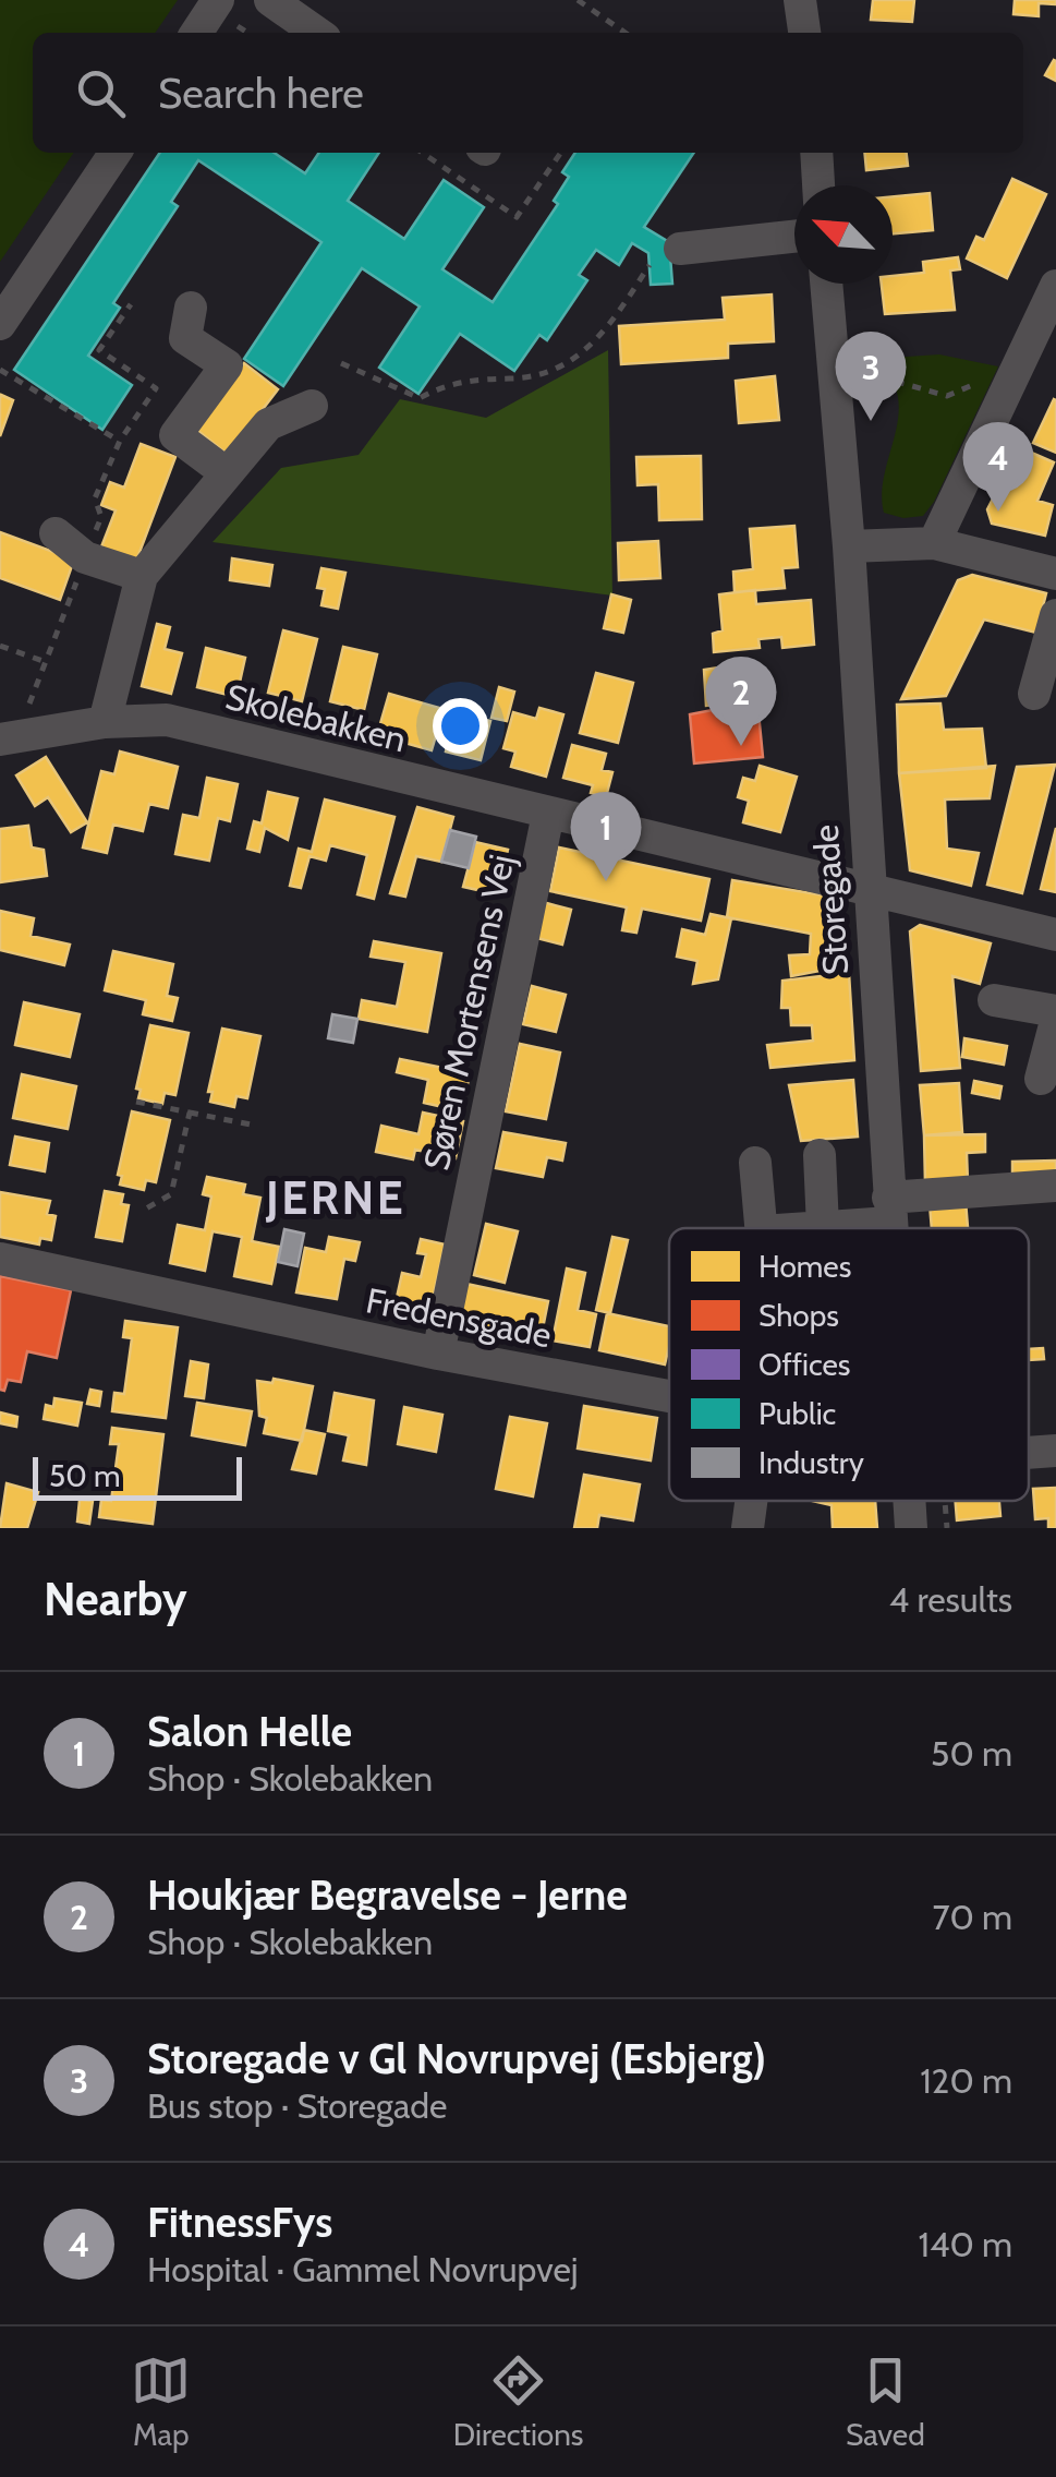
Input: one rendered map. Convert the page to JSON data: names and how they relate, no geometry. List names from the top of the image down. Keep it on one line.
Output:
{"streets":{"street":["Skolebakken","Storegade","Søren Mortensens Vej","Fredensgade"]},"crossings":[["Skolebakken","Storegade"],["Skolebakken","Søren Mortensens Vej"],["Søren Mortensens Vej","Fredensgade"]],"districts":["JERNE"],"legend":["Homes","Shops","Offices","Public","Industry"],"scale_bar":"50 m","north":"top left","page":{"search":"Search here","pins":["3","4","2","1"],"scale":"50 m","heading":["Nearby","4 results"],"list":[{"mark":"1","name":"Salon Helle","note":"Shop · Skolebakken","value":"50 m"},{"mark":"2","name":"Houkjær Begravelse - Jerne","note":"Shop · Skolebakken","value":"70 m"},{"mark":"3","name":"Storegade v Gl Novrupvej (Esbjerg)","note":"Bus stop · Storegade","value":"120 m"},{"mark":"4","name":"FitnessFys","note":"Hospital · Gammel Novrupvej","value":"140 m"}],"nav":["Map","Directions","Saved"]}}
